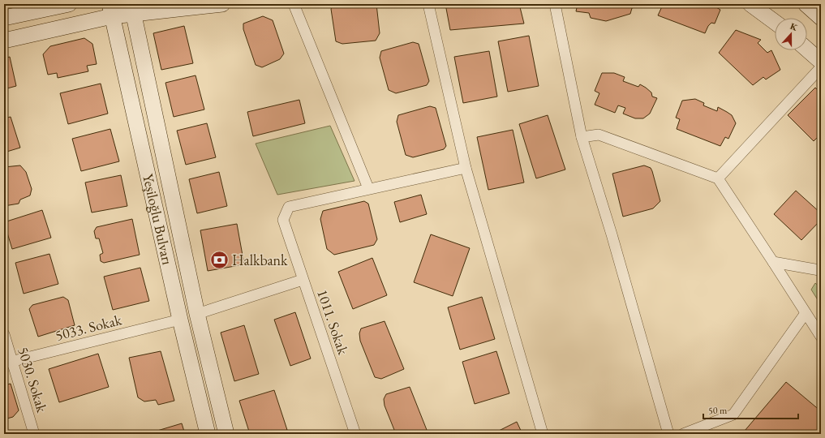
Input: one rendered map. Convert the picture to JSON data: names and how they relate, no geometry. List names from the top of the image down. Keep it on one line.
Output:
{"streets":{"main road":["Yeşiloğlu Bulvarı"],"street":["1011. Sokak","5033. Sokak","5030. Sokak"]},"crossings":[["Yeşiloğlu Bulvarı","5033. Sokak"],["5033. Sokak","5030. Sokak"]],"places":{"bank":["Halkbank"]},"scale_bar":"50 m","north":"top"}
